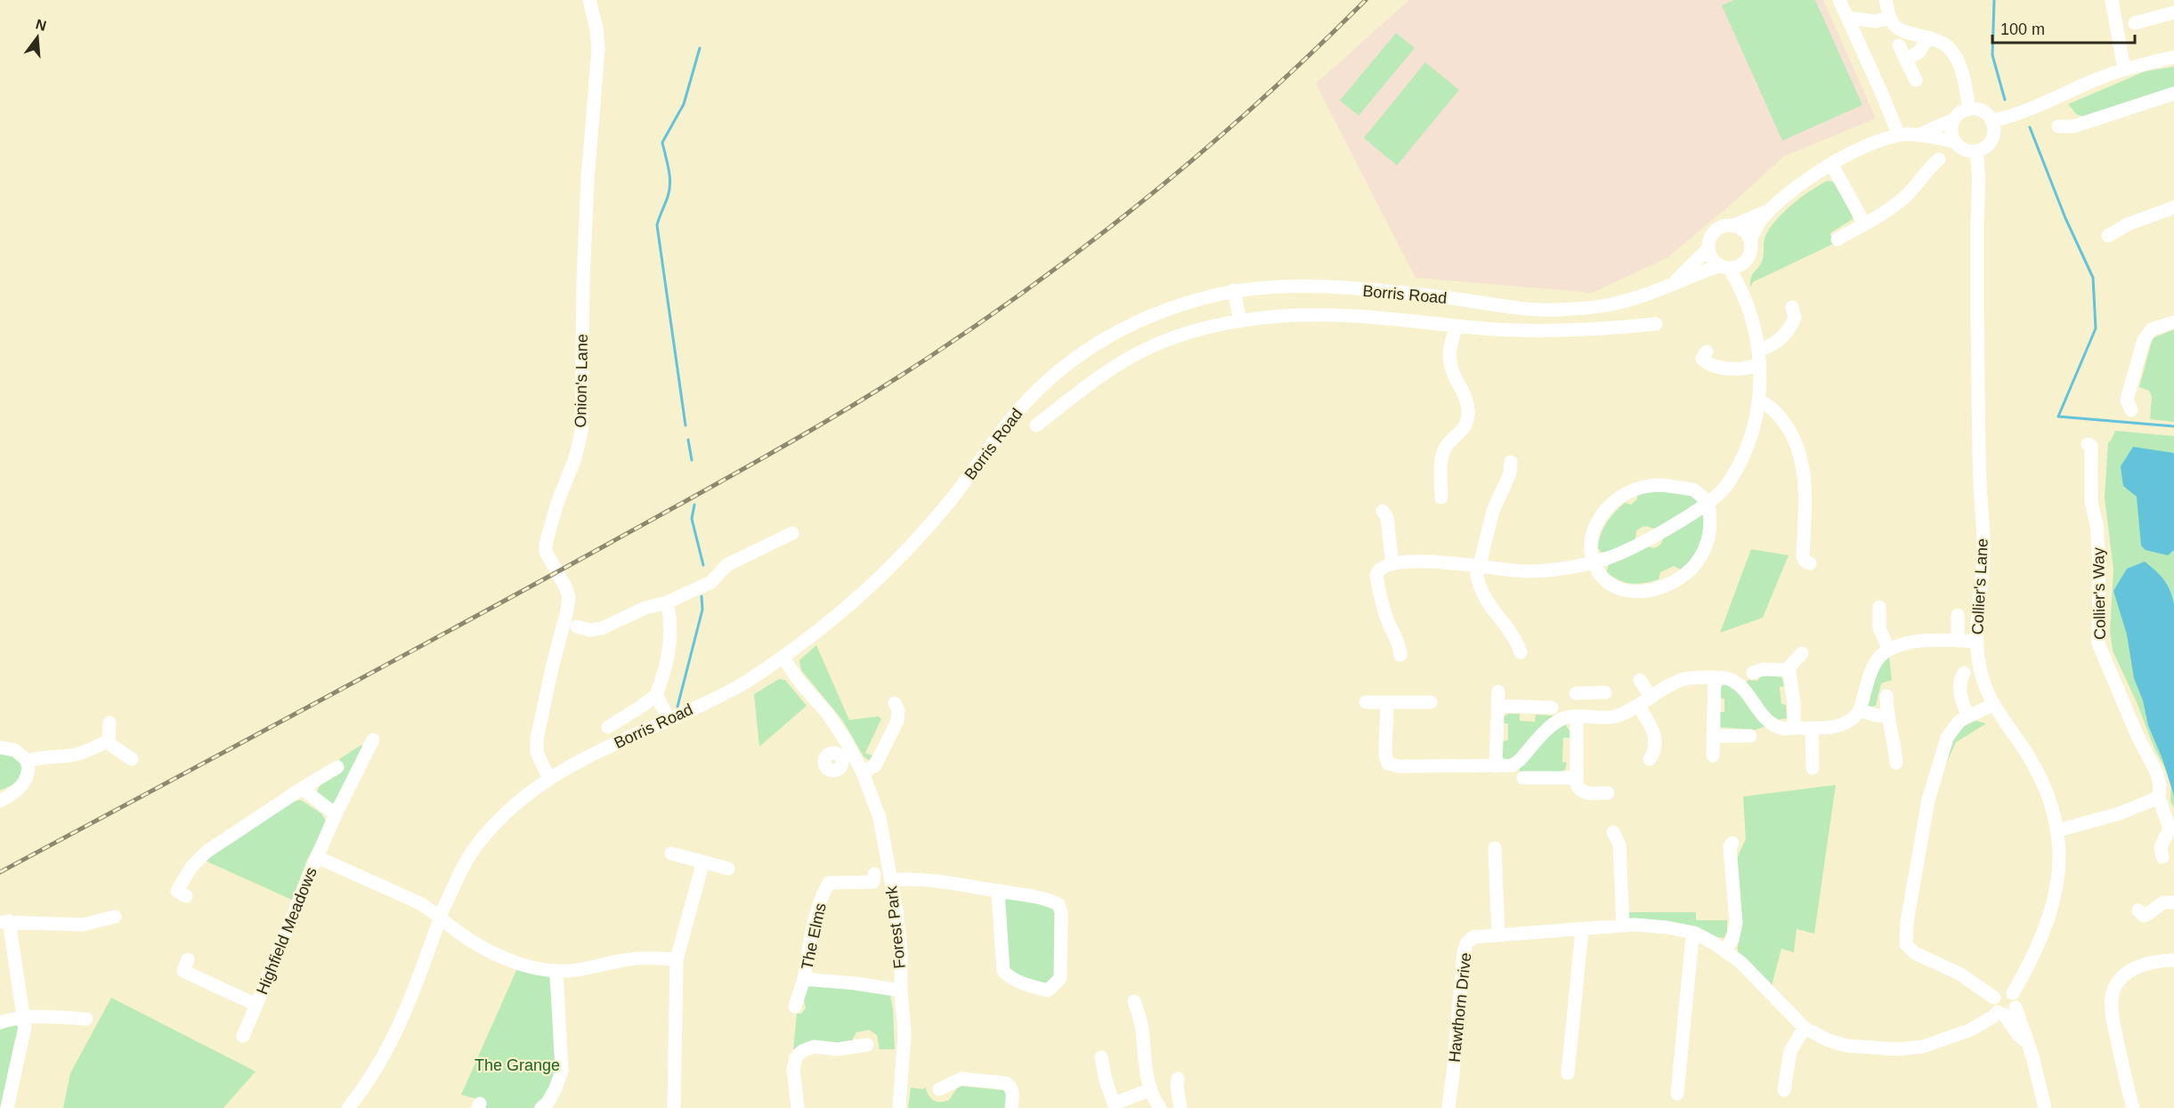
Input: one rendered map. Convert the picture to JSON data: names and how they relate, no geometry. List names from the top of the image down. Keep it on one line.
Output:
{"streets":{"street":["Borris Road","Onion's Lane","Collier's Lane","Collier's Way","Forest Park","Highfield Meadows","The Elms","Hawthorn Drive"]},"crossings":[["Borris Road","Onion's Lane"],["Borris Road","Forest Park"],["Borris Road","Highfield Meadows"],["Forest Park","The Elms"]],"parks":["The Grange"],"scale_bar":"100 m","north":"top"}
